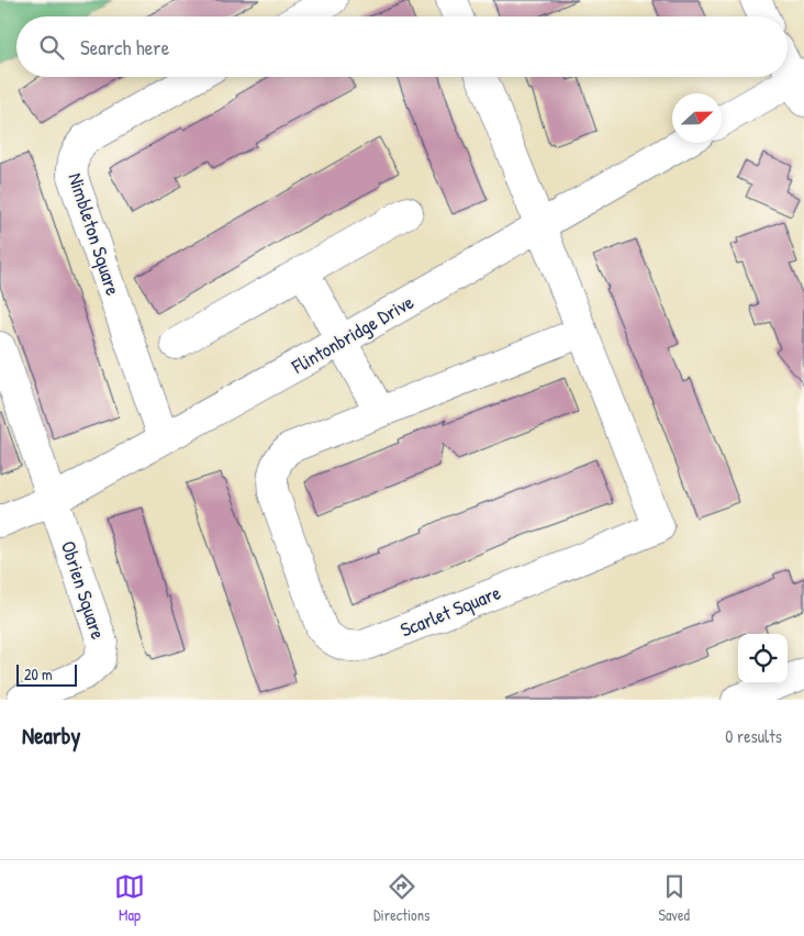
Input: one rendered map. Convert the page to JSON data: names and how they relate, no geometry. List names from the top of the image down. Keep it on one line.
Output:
{"streets":{"street":["Nimbleton Square","Flintonbridge Drive","Obrien Square","Scarlet Square"]},"crossings":[["Nimbleton Square","Flintonbridge Drive"],["Flintonbridge Drive","Obrien Square"],["Flintonbridge Drive","Scarlet Square"]],"scale_bar":"20 m","north":"right","page":{"search":"Search here","scale":"20 m","heading":["Nearby","0 results"],"nav":["Map","Directions","Saved"]}}
